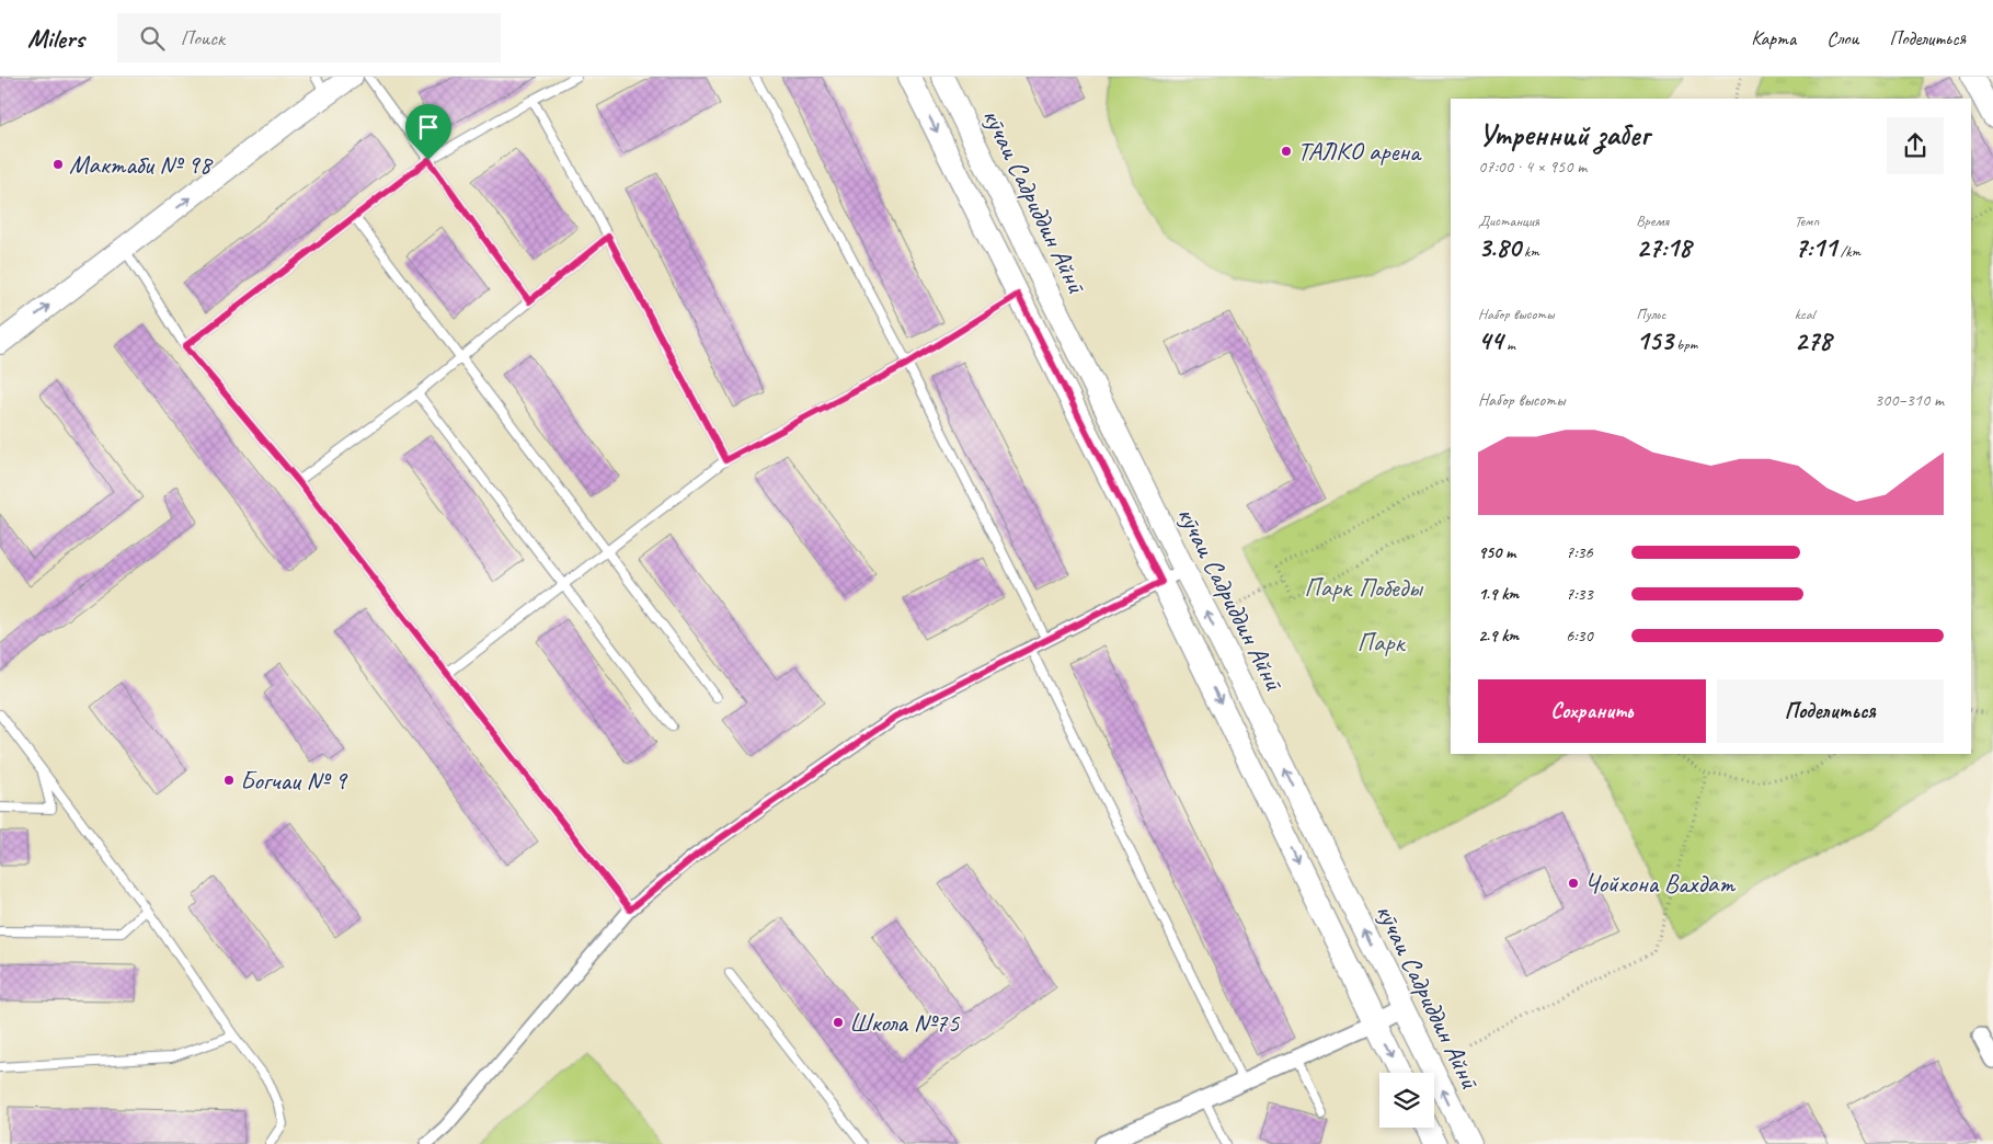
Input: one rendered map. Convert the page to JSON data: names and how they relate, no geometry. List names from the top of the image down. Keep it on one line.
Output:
{"streets":{"street":["кӯчаи Садриддин Айнӣ"]},"parks":["Парк Победы","Парк"],"places":["ТАЛКО арена","Мактаби № 98","Богчаи № 9","Чойхона Вахдат","Школа №75"],"page":{"header":"Milers","search":"Поиск","nav":["Карта","Слои","Поделиться"],"heading":["Утренний забег","07:00 · 4 × 950 m"],"stats":[["Дистанция","3.80 km"],["Время","27:18"],["Темп","7:11 /km"],["Набор высоты","44 m"],["Пульс","153 bpm"],["kcal","278"]],"chart":["Набор высоты","300–310 m"],"list":[{"name":"950 m","note":"7:36"},{"name":"1.9 km","note":"7:33"},{"name":"2.9 km","note":"6:30"}],"buttons":["Сохранить","Поделиться"]}}
